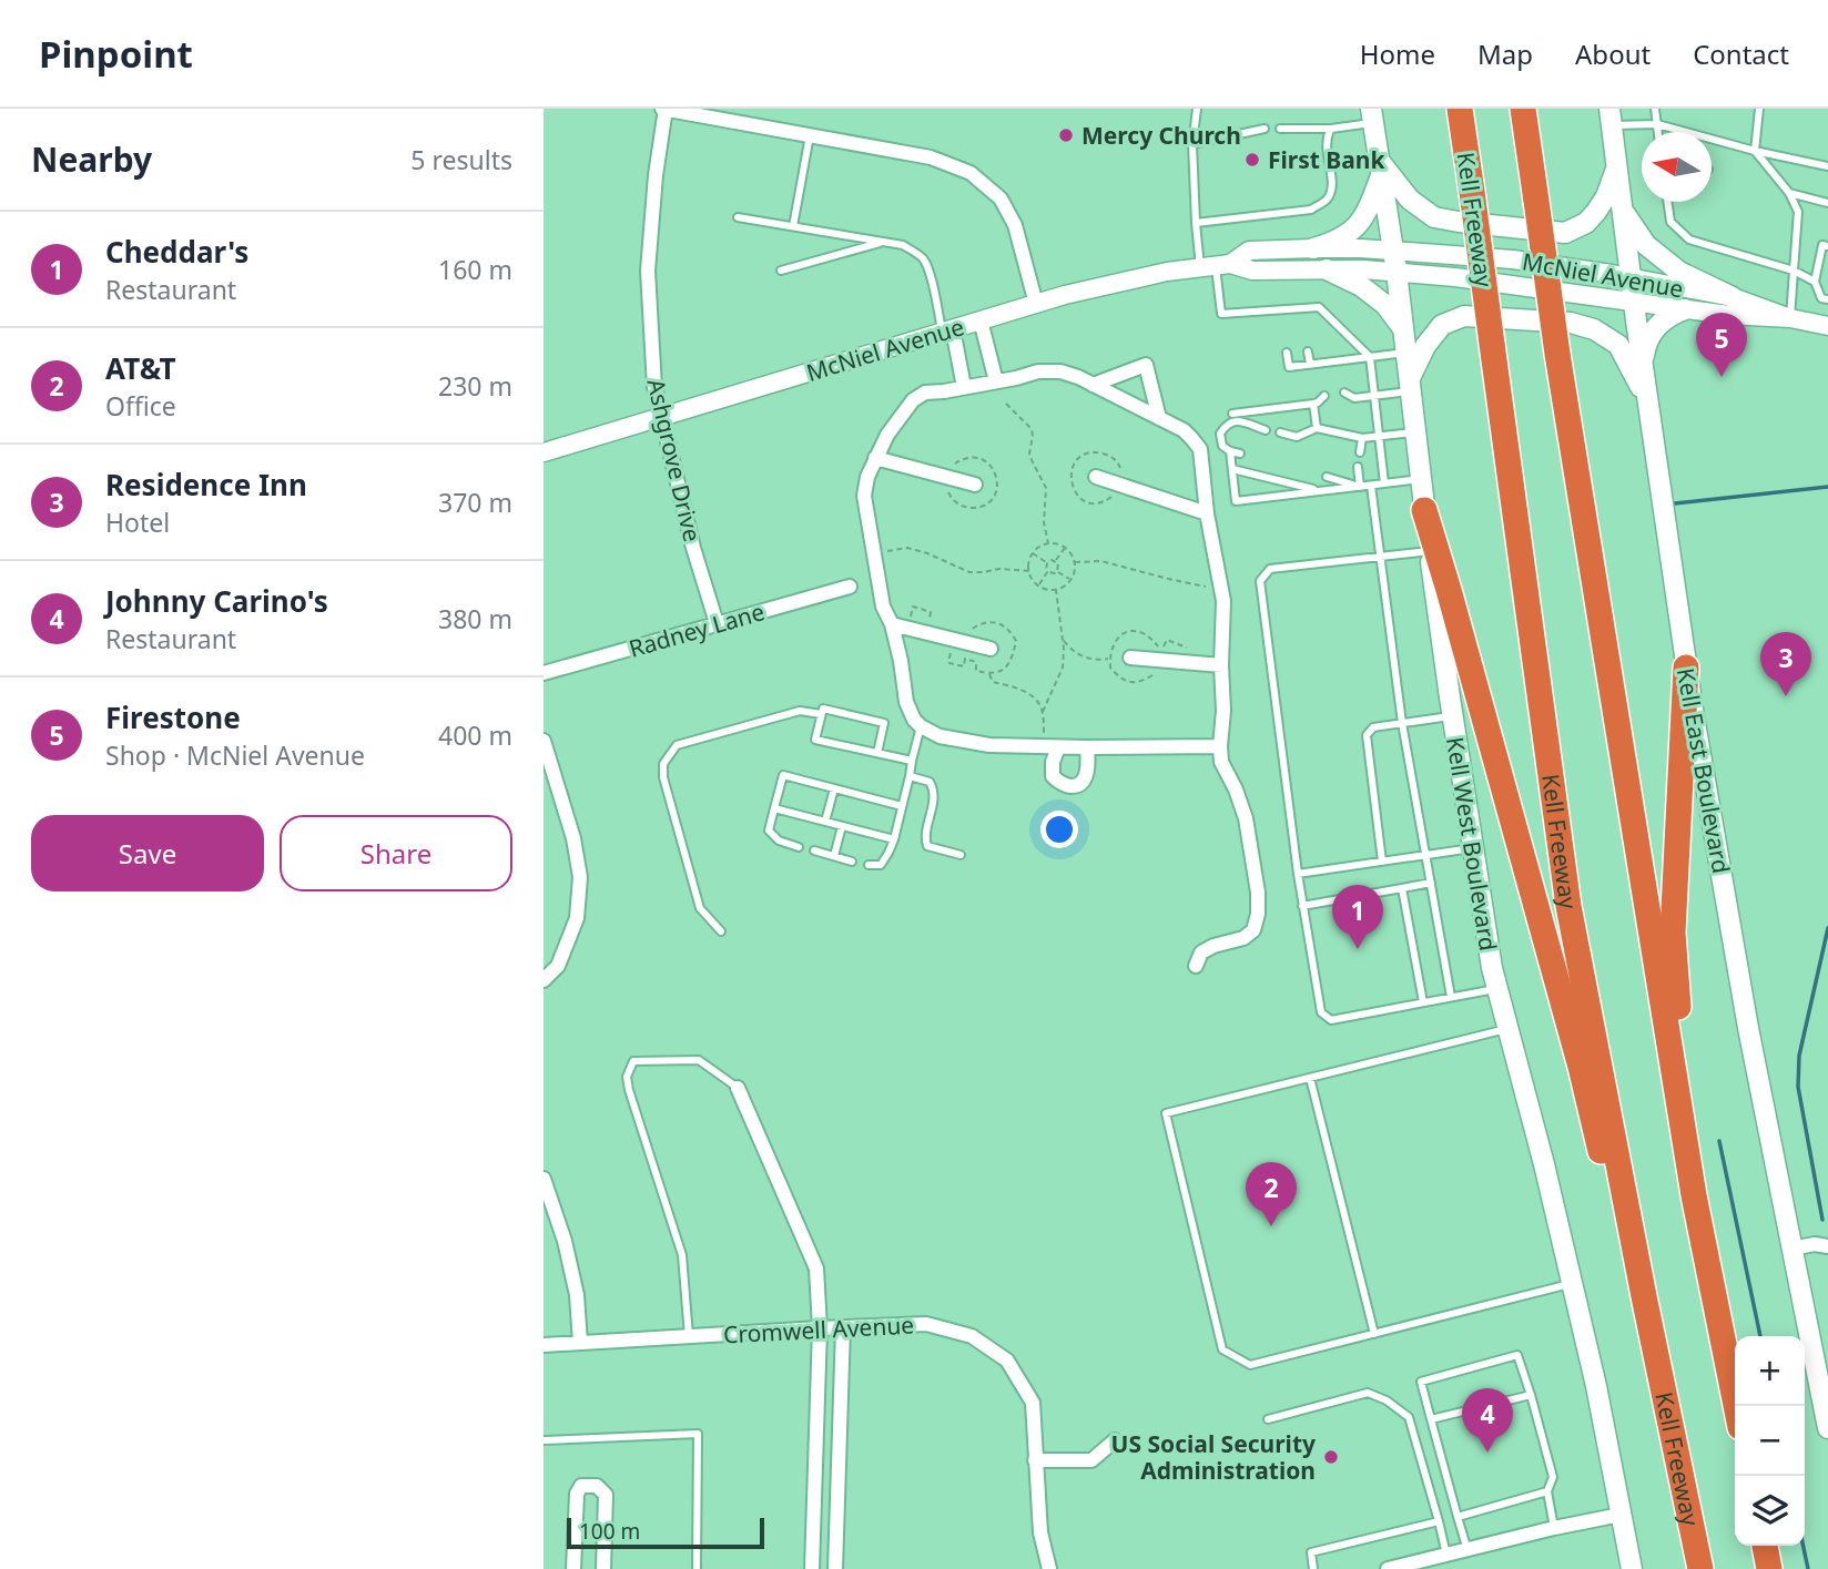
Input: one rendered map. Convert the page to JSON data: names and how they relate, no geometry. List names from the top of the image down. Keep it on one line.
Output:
{"streets":{"highway":["Kell Freeway"],"main road":["Kell East Boulevard","Kell West Boulevard"],"street":["McNiel Avenue","Ashgrove Drive","Radney Lane","Cromwell Avenue"]},"crossings":[["McNiel Avenue","Ashgrove Drive"],["McNiel Avenue","Kell East Boulevard"],["McNiel Avenue","Kell West Boulevard"],["Ashgrove Drive","Radney Lane"]],"places":["Mercy Church","First Bank","US Social Security Administration"],"scale_bar":"100 m","north":"left","page":{"header":"Pinpoint","nav":["Home","Map","About","Contact"],"heading":["Nearby","5 results"],"list":[{"mark":"1","name":"Cheddar's","note":"Restaurant","value":"160 m"},{"mark":"2","name":"AT&T","note":"Office","value":"230 m"},{"mark":"3","name":"Residence Inn","note":"Hotel","value":"370 m"},{"mark":"4","name":"Johnny Carino's","note":"Restaurant","value":"380 m"},{"mark":"5","name":"Firestone","note":"Shop · McNiel Avenue","value":"400 m"}],"pins":["5","3","1","2","4"],"buttons":["Save","Share"],"map_buttons":["+","−"],"scale":"100 m"}}
